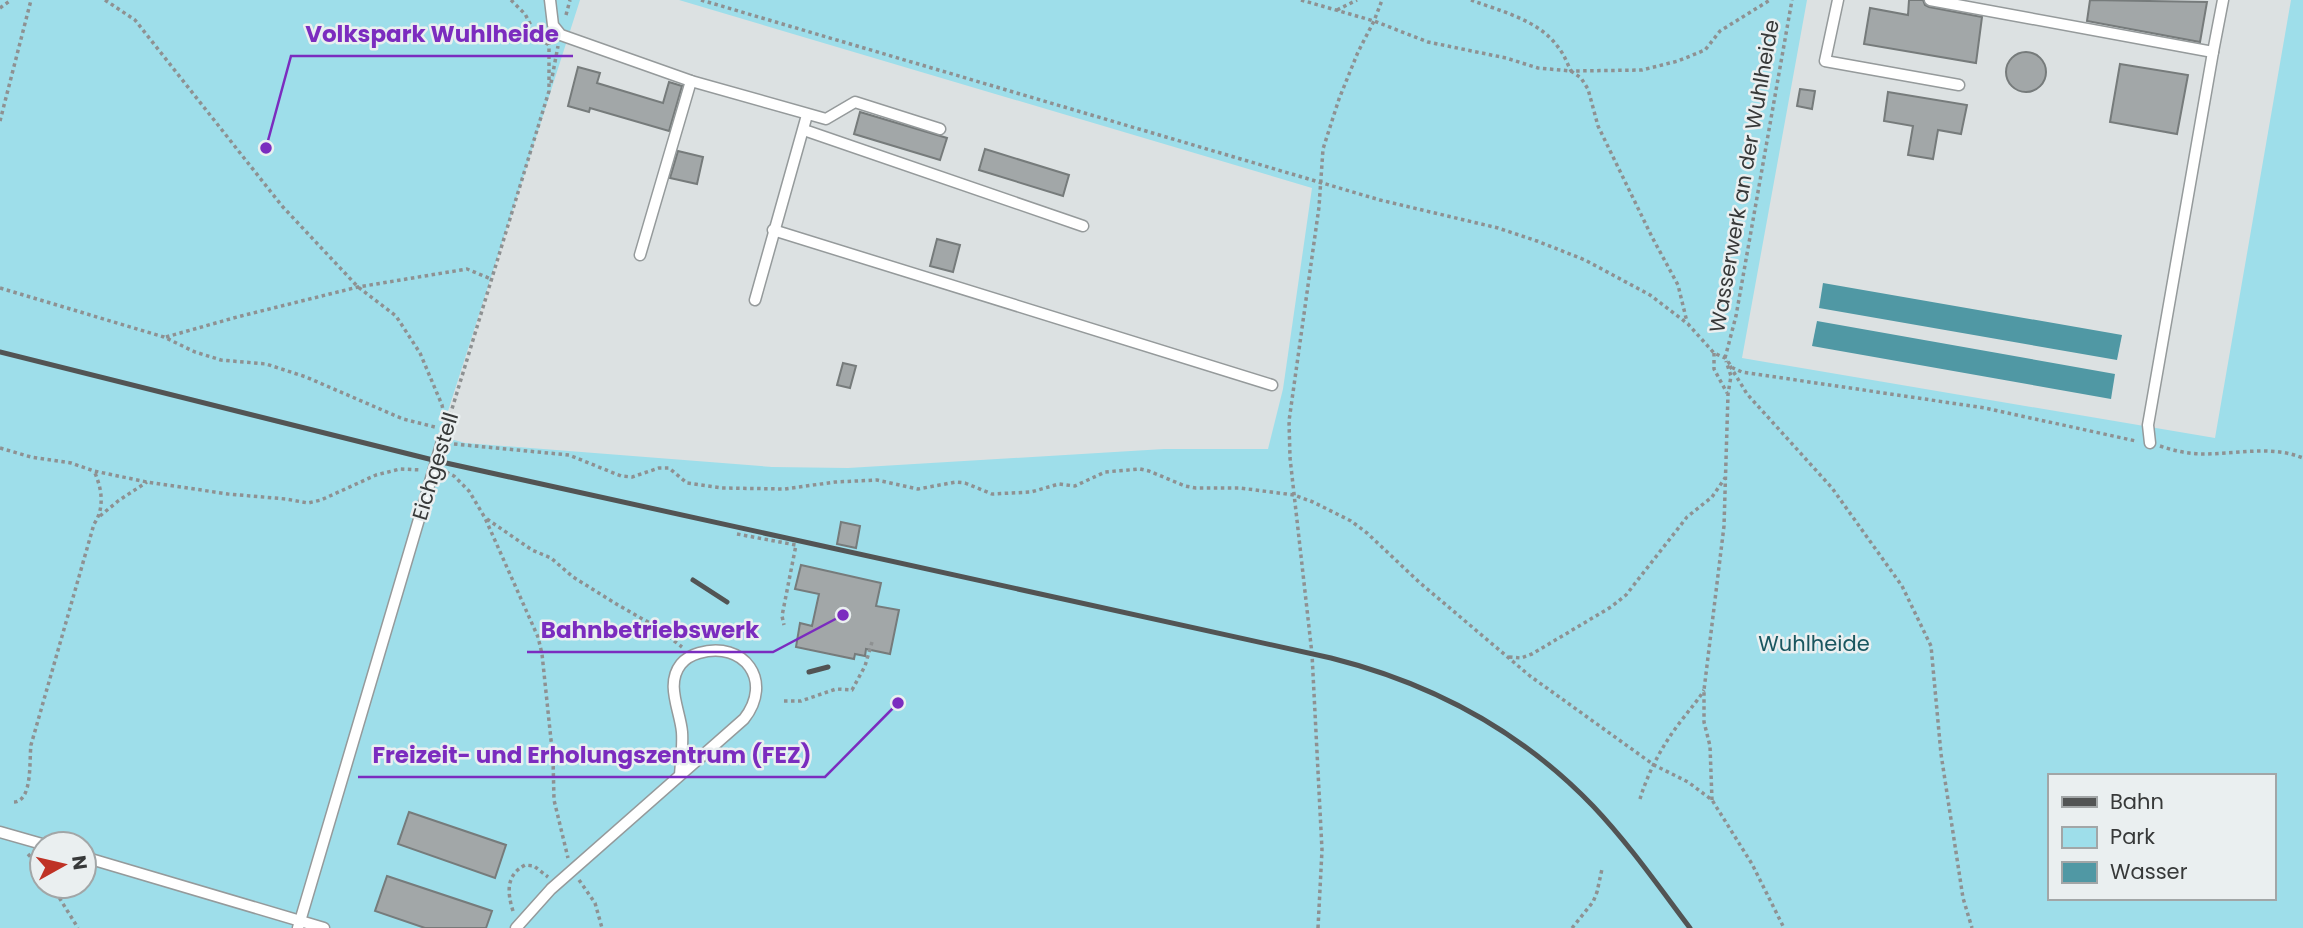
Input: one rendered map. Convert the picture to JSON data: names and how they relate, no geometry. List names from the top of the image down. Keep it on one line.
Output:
{"streets":{"lane":["Eichgestell"],"path":["Wasserwerk an der Wuhlheide"]},"parks":["Wuhlheide"],"places":["Volkspark Wuhlheide","Bahnbetriebswerk","Freizeit- und Erholungszentrum (FEZ)"],"legend":["Bahn","Park","Wasser"],"north":"right"}
